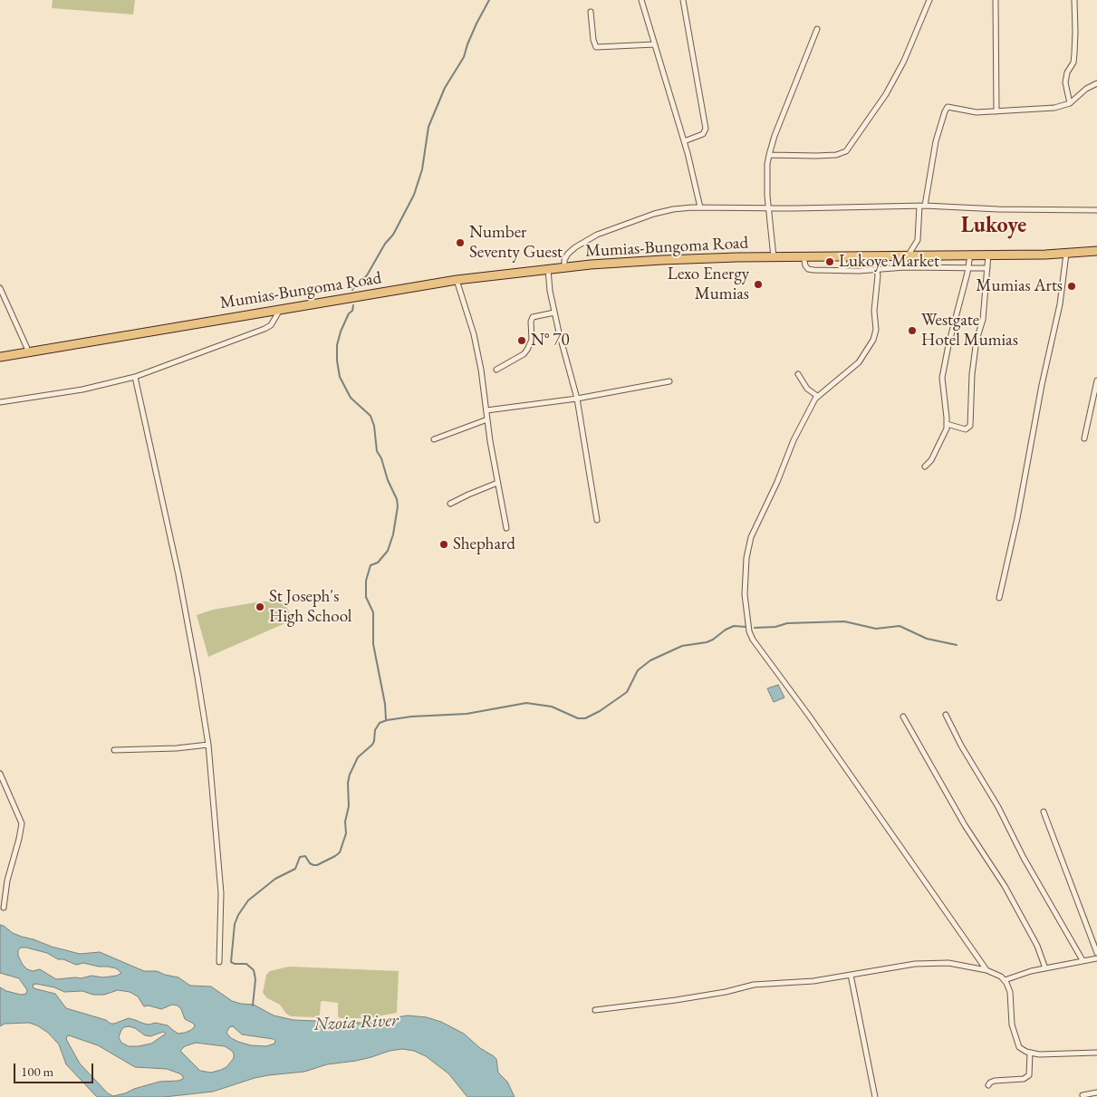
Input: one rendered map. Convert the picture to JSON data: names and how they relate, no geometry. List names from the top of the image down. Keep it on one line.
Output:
{"streets":{"highway":["Mumias-Bungoma Road"]},"districts":["Lukoye"],"water":["Nzoia River"],"places":["Number Seventy Guest","Lukoye Market","Lexo Energy Mumias","Mumias Arts","Westgate Hotel Mumias","N° 70","Shephard","St Joseph's High School"],"scale_bar":"100 m"}
